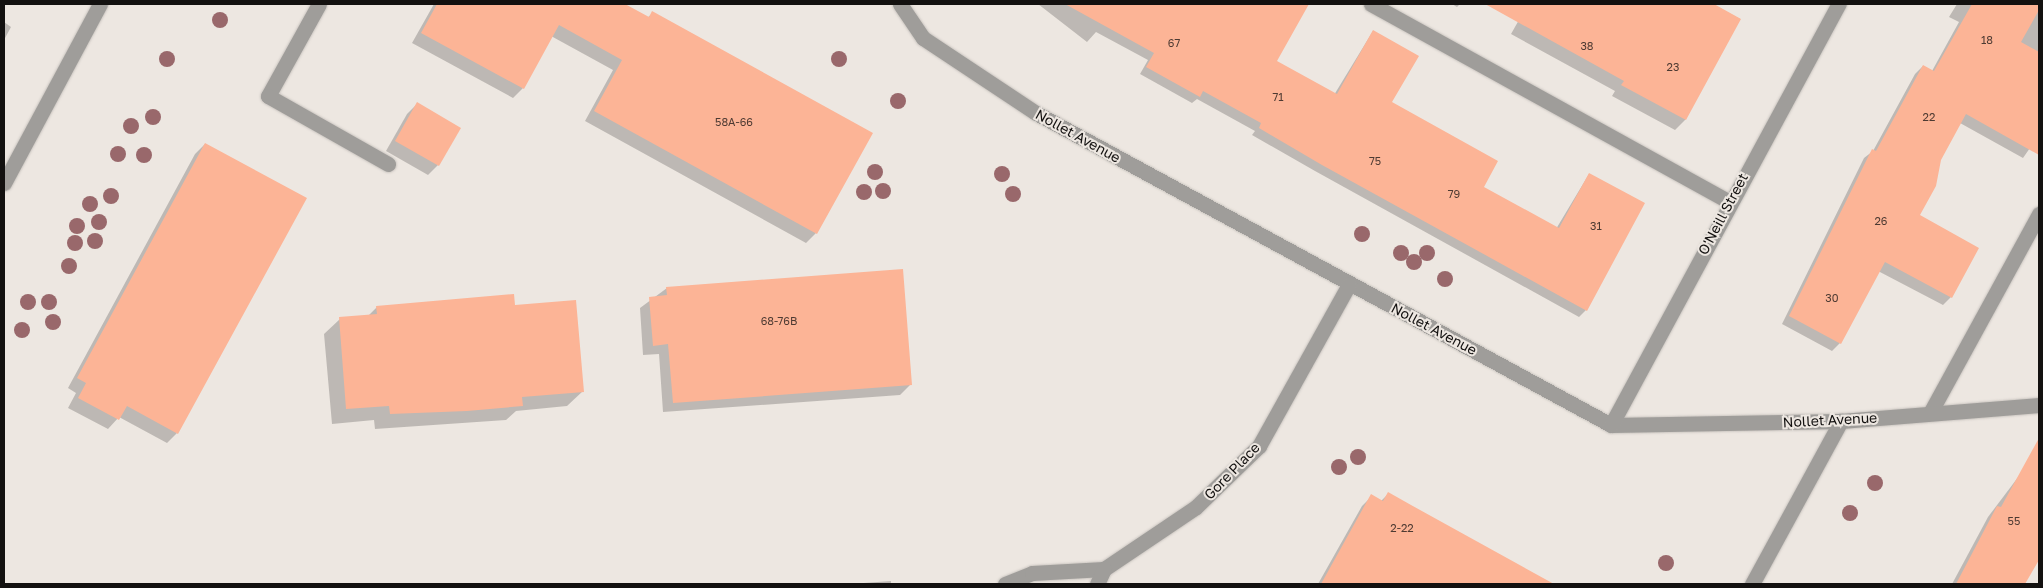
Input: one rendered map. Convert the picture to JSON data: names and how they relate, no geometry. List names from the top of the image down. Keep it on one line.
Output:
{"streets":{"street":["Nollet Avenue","O'Neill Street","Gore Place"]},"crossings":[["Nollet Avenue","O'Neill Street"],["Nollet Avenue","Gore Place"]],"house_numbers":["18","67","38","23","71","22","58A-66","75","79","26","31","30","68-76B","55","2-22"]}
